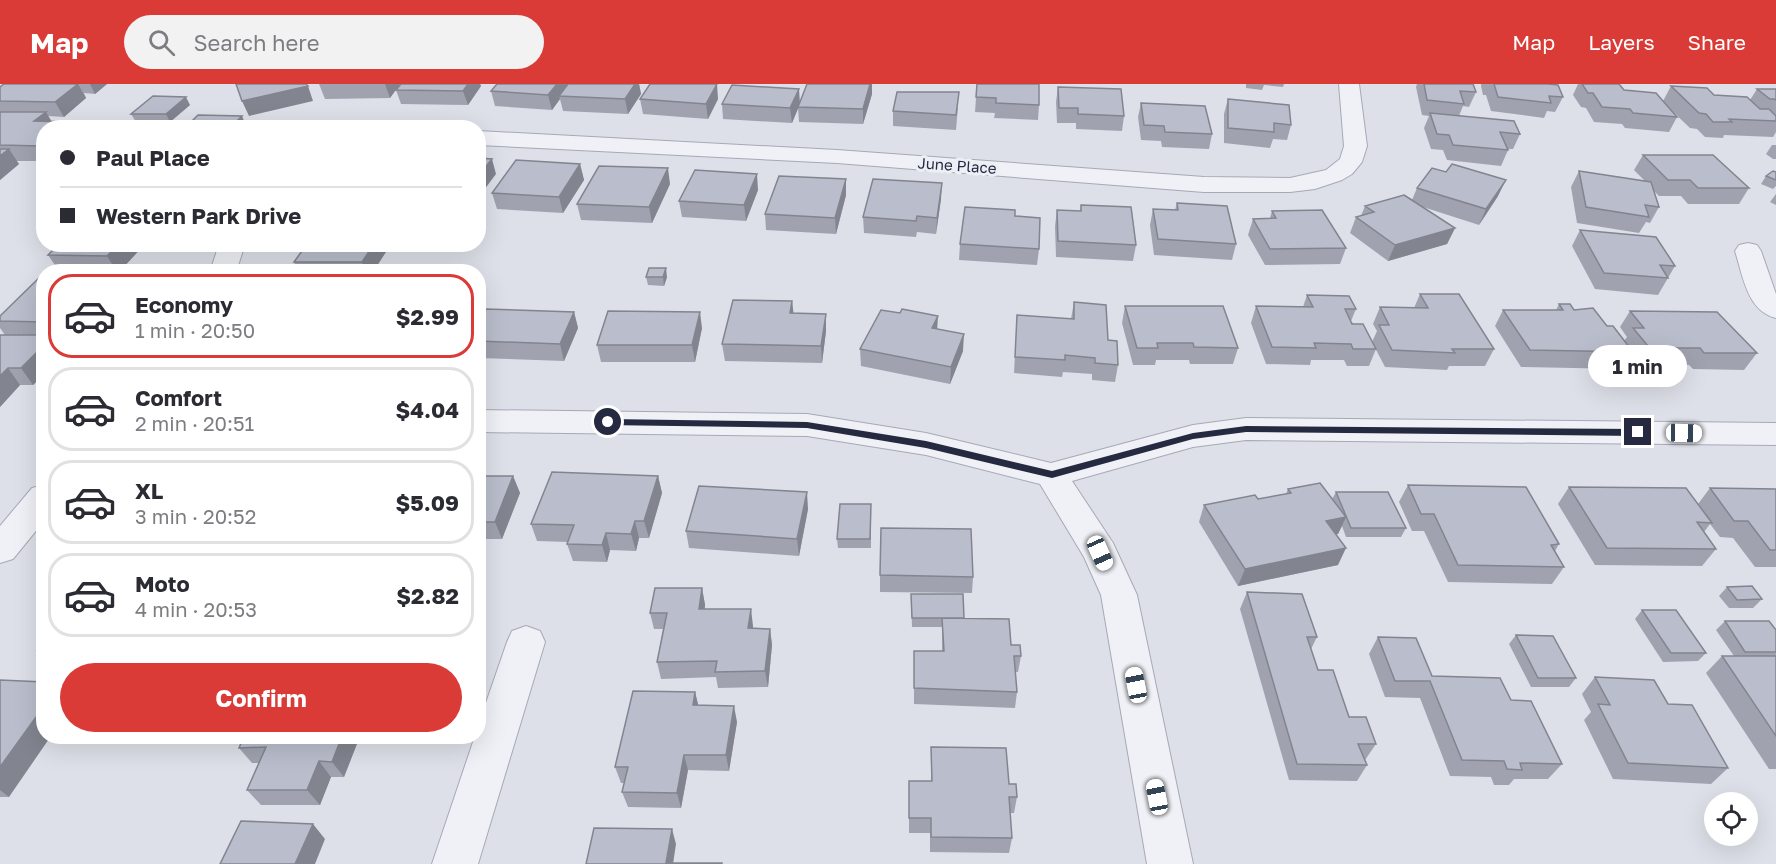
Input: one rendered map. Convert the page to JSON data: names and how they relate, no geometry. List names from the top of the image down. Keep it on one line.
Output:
{"streets":{"street":["June Place"]},"page":{"header":"Map","search":"Search here","nav":["Map","Layers","Share"],"banner":["Paul Place","Western Park Drive"],"list":[{"name":"Economy","note":"1 min · 20:50","value":"$2.99"},{"name":"Comfort","note":"2 min · 20:51","value":"$4.04"},{"name":"XL","note":"3 min · 20:52","value":"$5.09"},{"name":"Moto","note":"4 min · 20:53","value":"$2.82"}],"bubble":"1 min","buttons":"Confirm"}}
